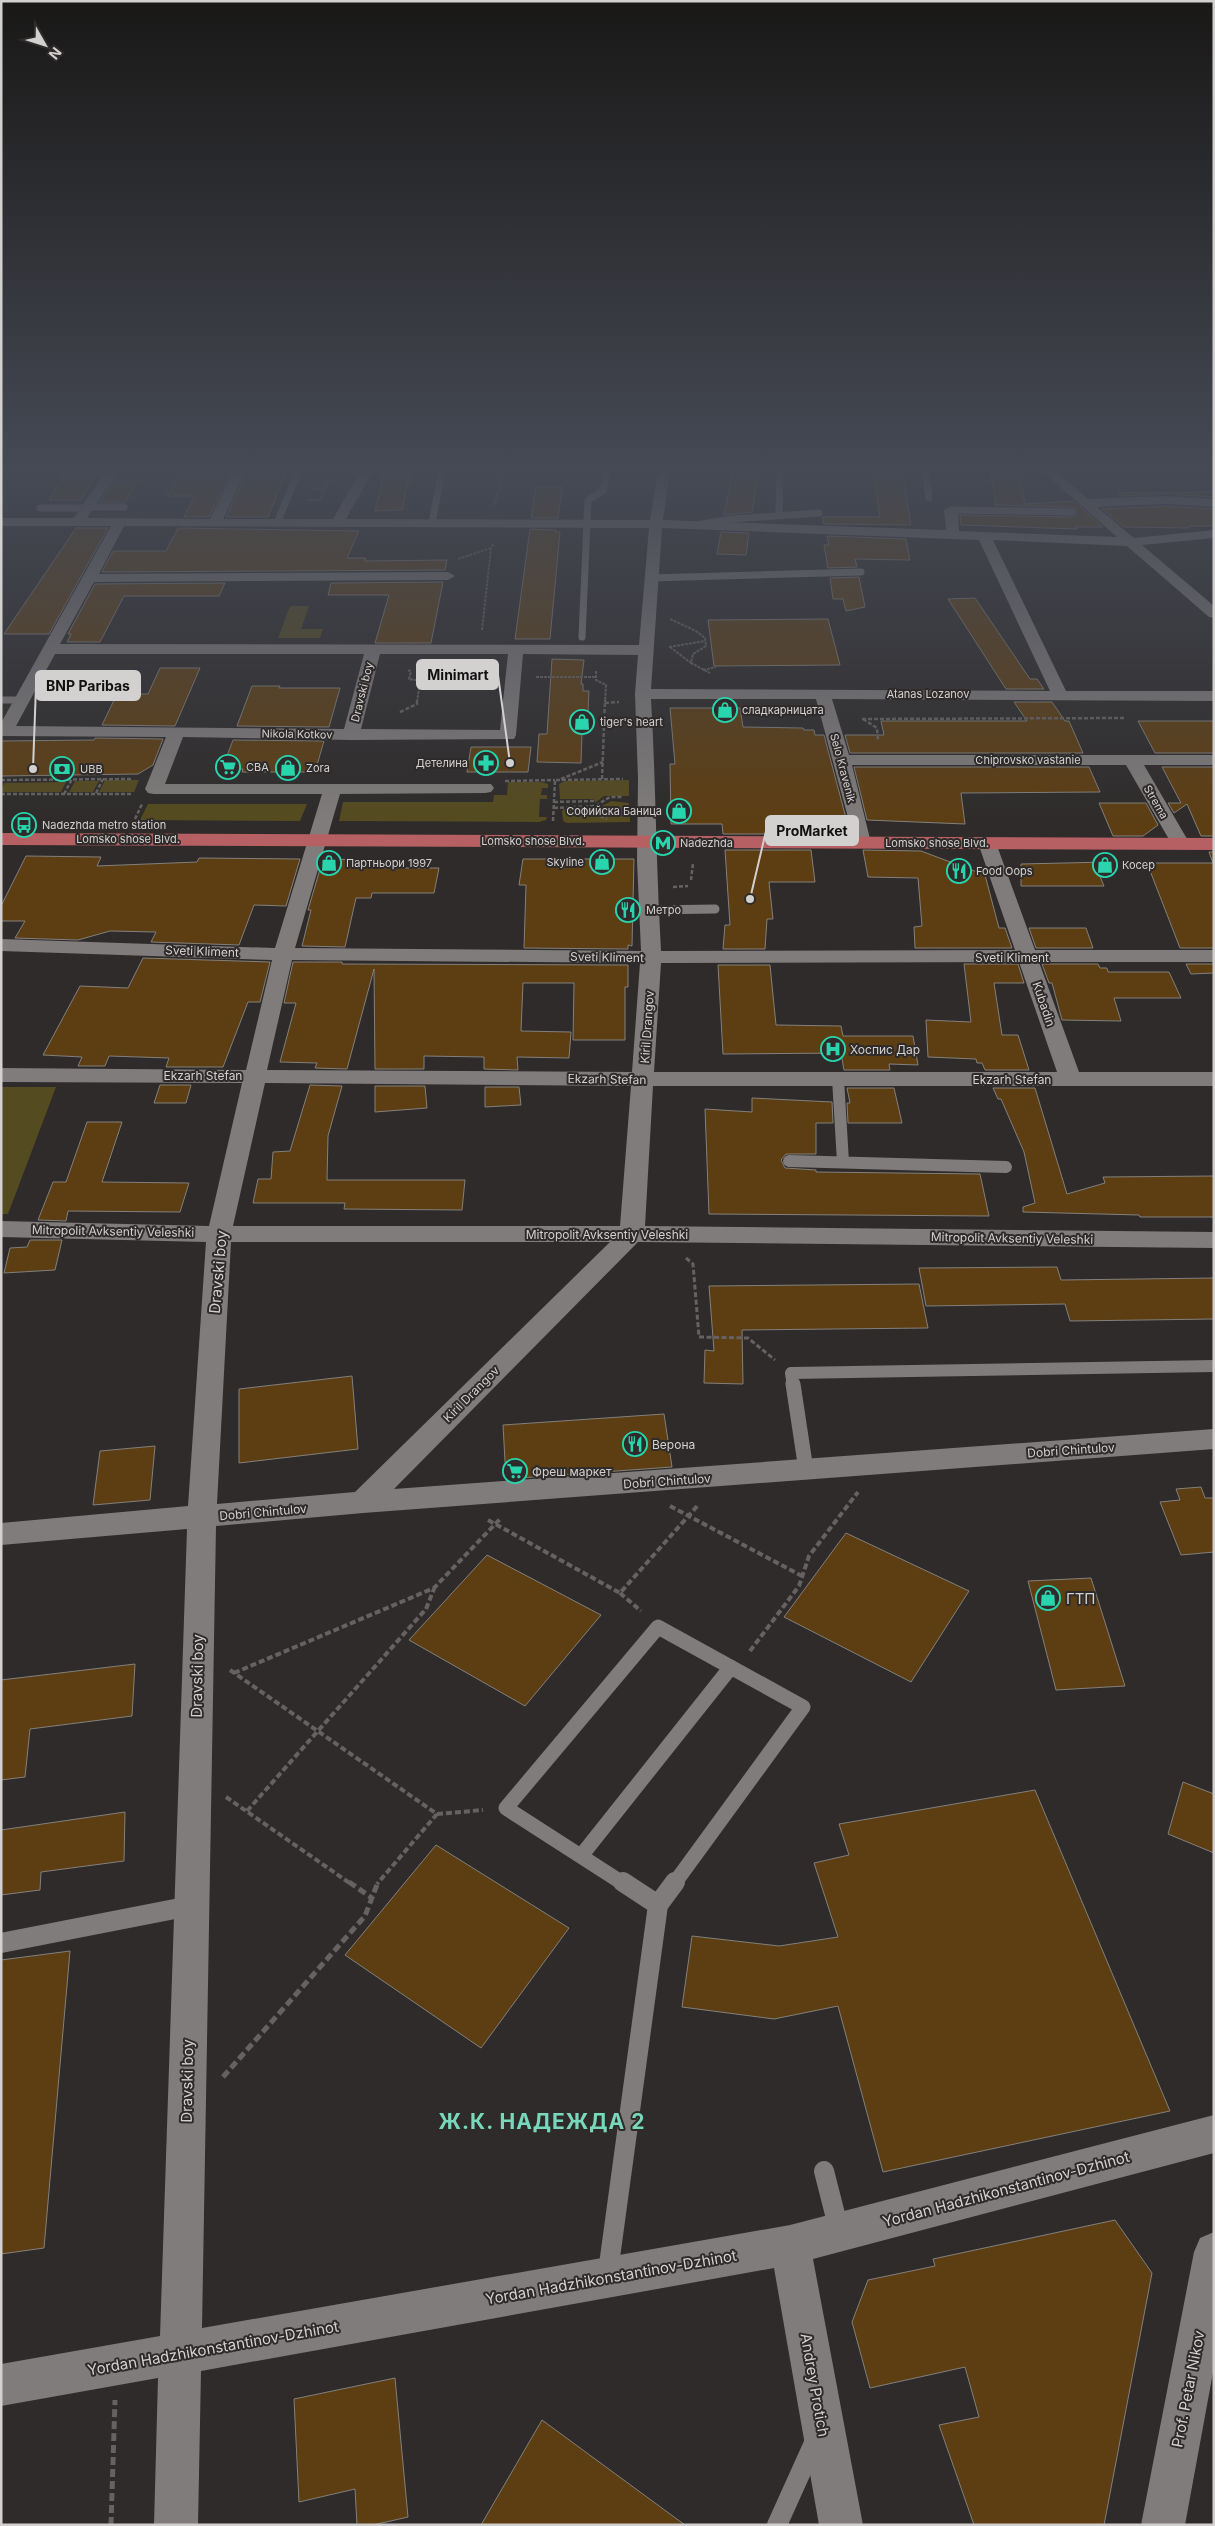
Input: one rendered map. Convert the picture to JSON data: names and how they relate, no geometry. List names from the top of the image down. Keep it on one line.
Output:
{"streets":{"main road":["Lomsko shose Blvd."],"street":["Dravski boy","Atanas Lozanov","Nikola Kotkov","Chiprovsko vastanie","Selo Kravenik","Strema","Sveti Kliment","Kubadin","Kiril Drangov","Ekzarh Stefan","Mitropolit Avksentiy Veleshki","Dobri Chintulov","Yordan Hadzhikonstantinov-Dzhinot","Andrey Protich","Prof. Petar Nikov"]},"crossings":[["Dravski boy","Nikola Kotkov"],["Dravski boy","Lomsko shose Blvd."],["Dravski boy","Sveti Kliment"],["Dravski boy","Ekzarh Stefan"],["Dravski boy","Mitropolit Avksentiy Veleshki"],["Dravski boy","Dobri Chintulov"],["Dravski boy","Yordan Hadzhikonstantinov-Dzhinot"],["Atanas Lozanov","Selo Kravenik"],["Atanas Lozanov","Kiril Drangov"],["Chiprovsko vastanie","Selo Kravenik"],["Chiprovsko vastanie","Strema"],["Selo Kravenik","Lomsko shose Blvd."],["Strema","Lomsko shose Blvd."],["Lomsko shose Blvd.","Kubadin"],["Lomsko shose Blvd.","Kiril Drangov"],["Sveti Kliment","Kubadin"],["Sveti Kliment","Kiril Drangov"],["Kubadin","Ekzarh Stefan"],["Kiril Drangov","Ekzarh Stefan"],["Kiril Drangov","Mitropolit Avksentiy Veleshki"],["Kiril Drangov","Dobri Chintulov"],["Yordan Hadzhikonstantinov-Dzhinot","Andrey Protich"]],"districts":["Ж.К. НАДЕЖДА 2"],"places":{"shop":["сладкарницата","tiger's heart","Zora","Софийска Баница","Skyline","Партньори 1997","Косер","ГТП"],"pharmacy":["Детелина"],"other":["Minimart","BNP Paribas","ProMarket"],"supermarket":["CBA","Фреш маркет"],"bank":["UBB"],"bus stop":["Nadezhda metro station"],"metro station":["Nadezhda"],"restaurant":["Food Oops","Метро","Верона"],"hospital":["Хоспис Дар"]},"north":"bottom right"}
